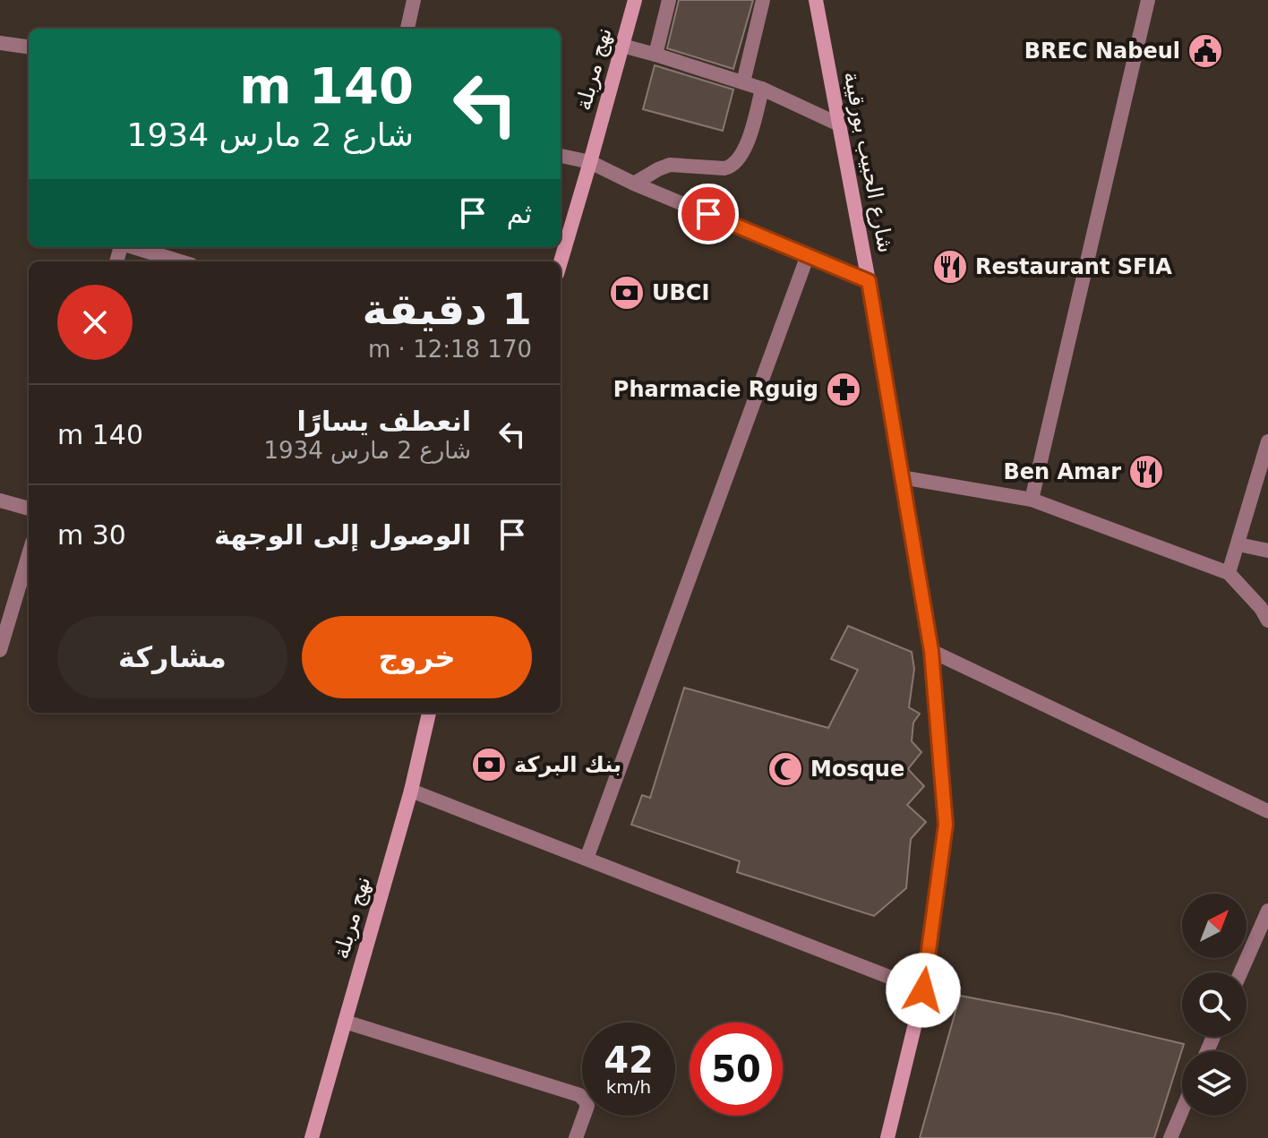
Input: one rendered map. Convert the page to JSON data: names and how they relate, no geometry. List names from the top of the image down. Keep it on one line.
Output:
{"streets":{"main road":["نهج مربلة","شارع الحبيب بورقيبة"]},"places":{"public building":["BREC Nabeul"],"restaurant":["Restaurant SFIA","Ben Amar"],"bank":["UBCI","بنك البركة"],"pharmacy":["Pharmacie Rguig"],"mosque":["Mosque"]},"north":"top right","page":{"turn":["140 m","شارع 2 مارس 1934"],"then":"ثم","heading":["1 دقيقة","170 m · 12:18"],"list":[{"name":"انعطف يسارًا","note":"شارع 2 مارس 1934","value":"140 m"},{"name":"الوصول إلى الوجهة","value":"30 m"}],"buttons":["خروج","مشاركة"],"speed":"42 km/h","limit":"50"}}
